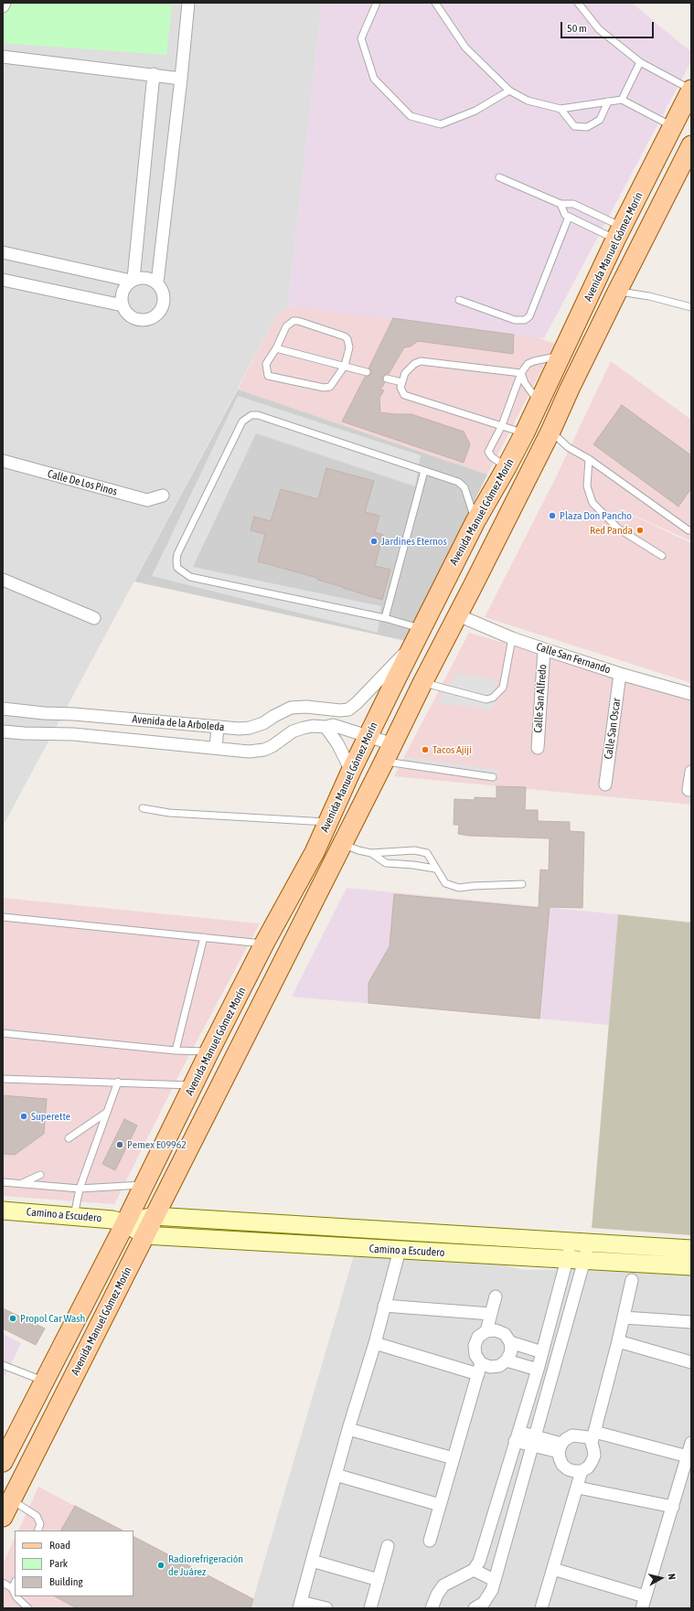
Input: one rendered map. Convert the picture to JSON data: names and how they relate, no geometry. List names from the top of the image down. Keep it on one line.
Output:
{"streets":{"main road":["Avenida Manuel Gómez Morín"],"street":["Calle De Los Pinos","Calle San Fernando","Calle San Alfredo","Avenida de la Arboleda","Calle San Oscar","Camino a Escudero"]},"crossings":[["Avenida Manuel Gómez Morín","Calle San Fernando"],["Avenida Manuel Gómez Morín","Avenida de la Arboleda"],["Avenida Manuel Gómez Morín","Camino a Escudero"],["Calle San Fernando","Calle San Alfredo"],["Calle San Fernando","Calle San Oscar"]],"places":["Plaza Don Pancho","Red Panda","Jardines Eternos","Tacos Ajiji","Superette","Pemex E09962","Propol Car Wash","Radiorefrigeración de Juárez"],"legend":["Road","Park","Building"],"scale_bar":"50 m","north":"right"}
